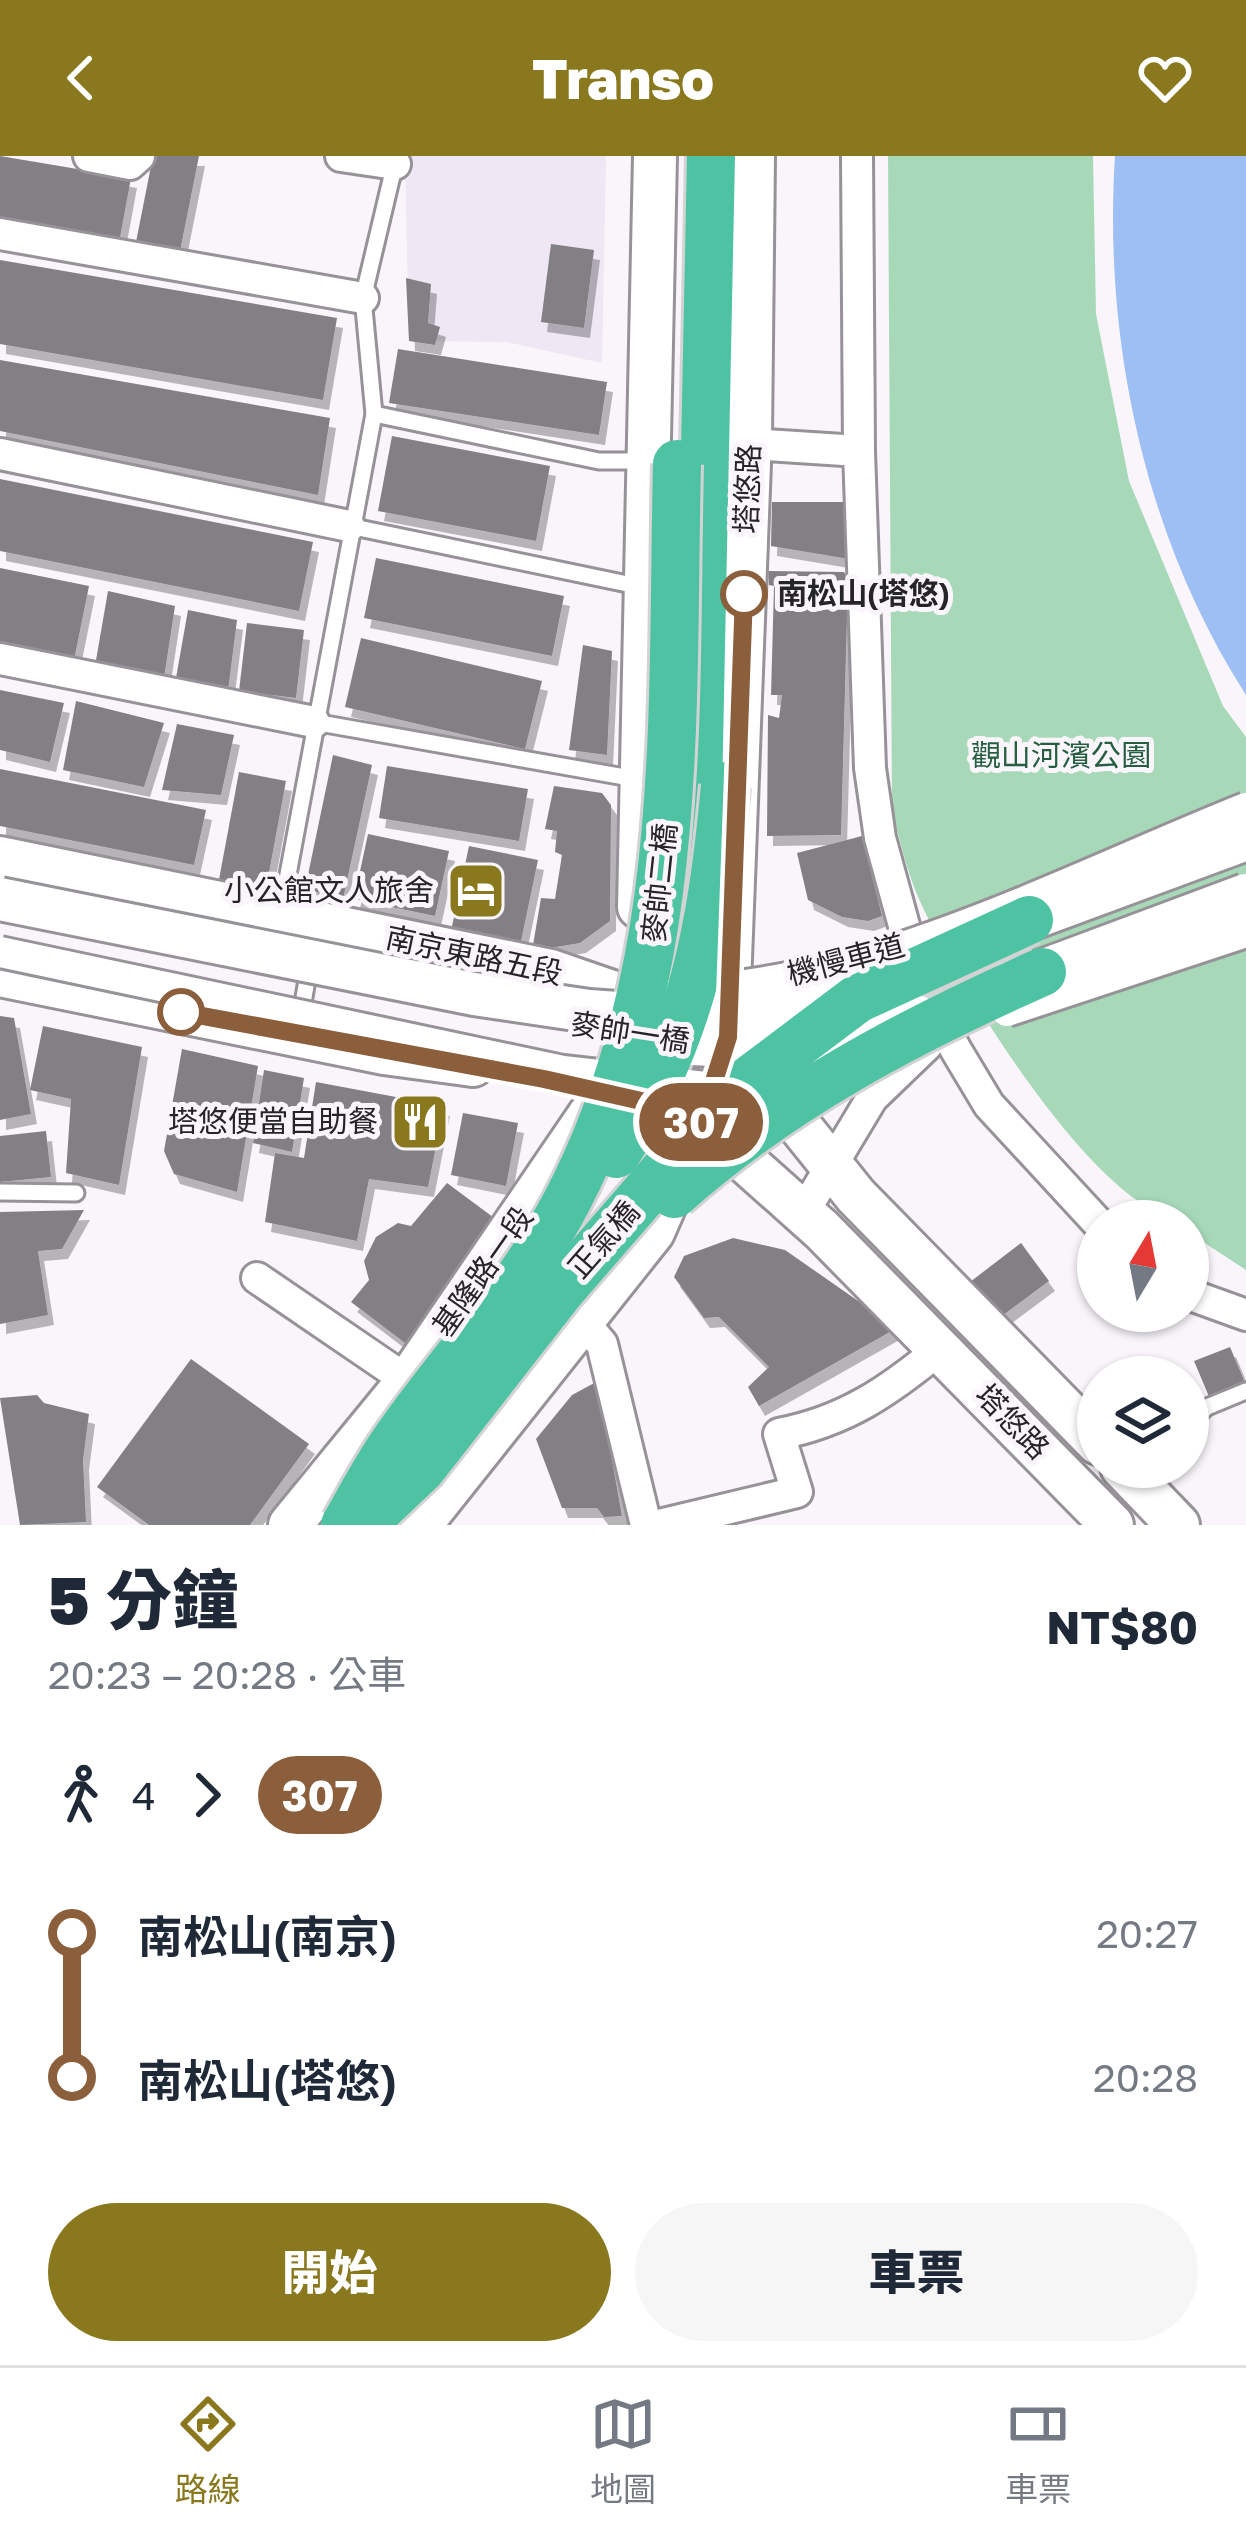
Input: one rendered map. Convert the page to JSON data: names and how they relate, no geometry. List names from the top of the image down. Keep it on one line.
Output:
{"streets":{"highway":["麥帥二橋","麥帥一橋","正氣橋"],"main road":["塔悠路","南京東路五段","基隆路一段"],"street":["機慢車道"]},"crossings":[["塔悠路","南京東路五段"],["塔悠路","基隆路一段"],["麥帥二橋","正氣橋"],["南京東路五段","基隆路一段"],["麥帥一橋","正氣橋"]],"parks":["觀山河濱公園"],"places":{"other":["南松山(塔悠)"],"hotel":["小公館文人旅舍"],"restaurant":["塔悠便當自助餐"]},"lines":["bus line 307"],"north":"top","page":{"header":"Transo","on_map":"307","heading":["5 分鐘","20:23 – 20:28 · 公車","NT$80"],"legs":["4","307"],"list":[{"name":"南松山(南京)","value":"20:27"},{"name":"南松山(塔悠)","value":"20:28"}],"buttons":["開始","車票"],"tabs":["路線","地圖","車票"]}}
